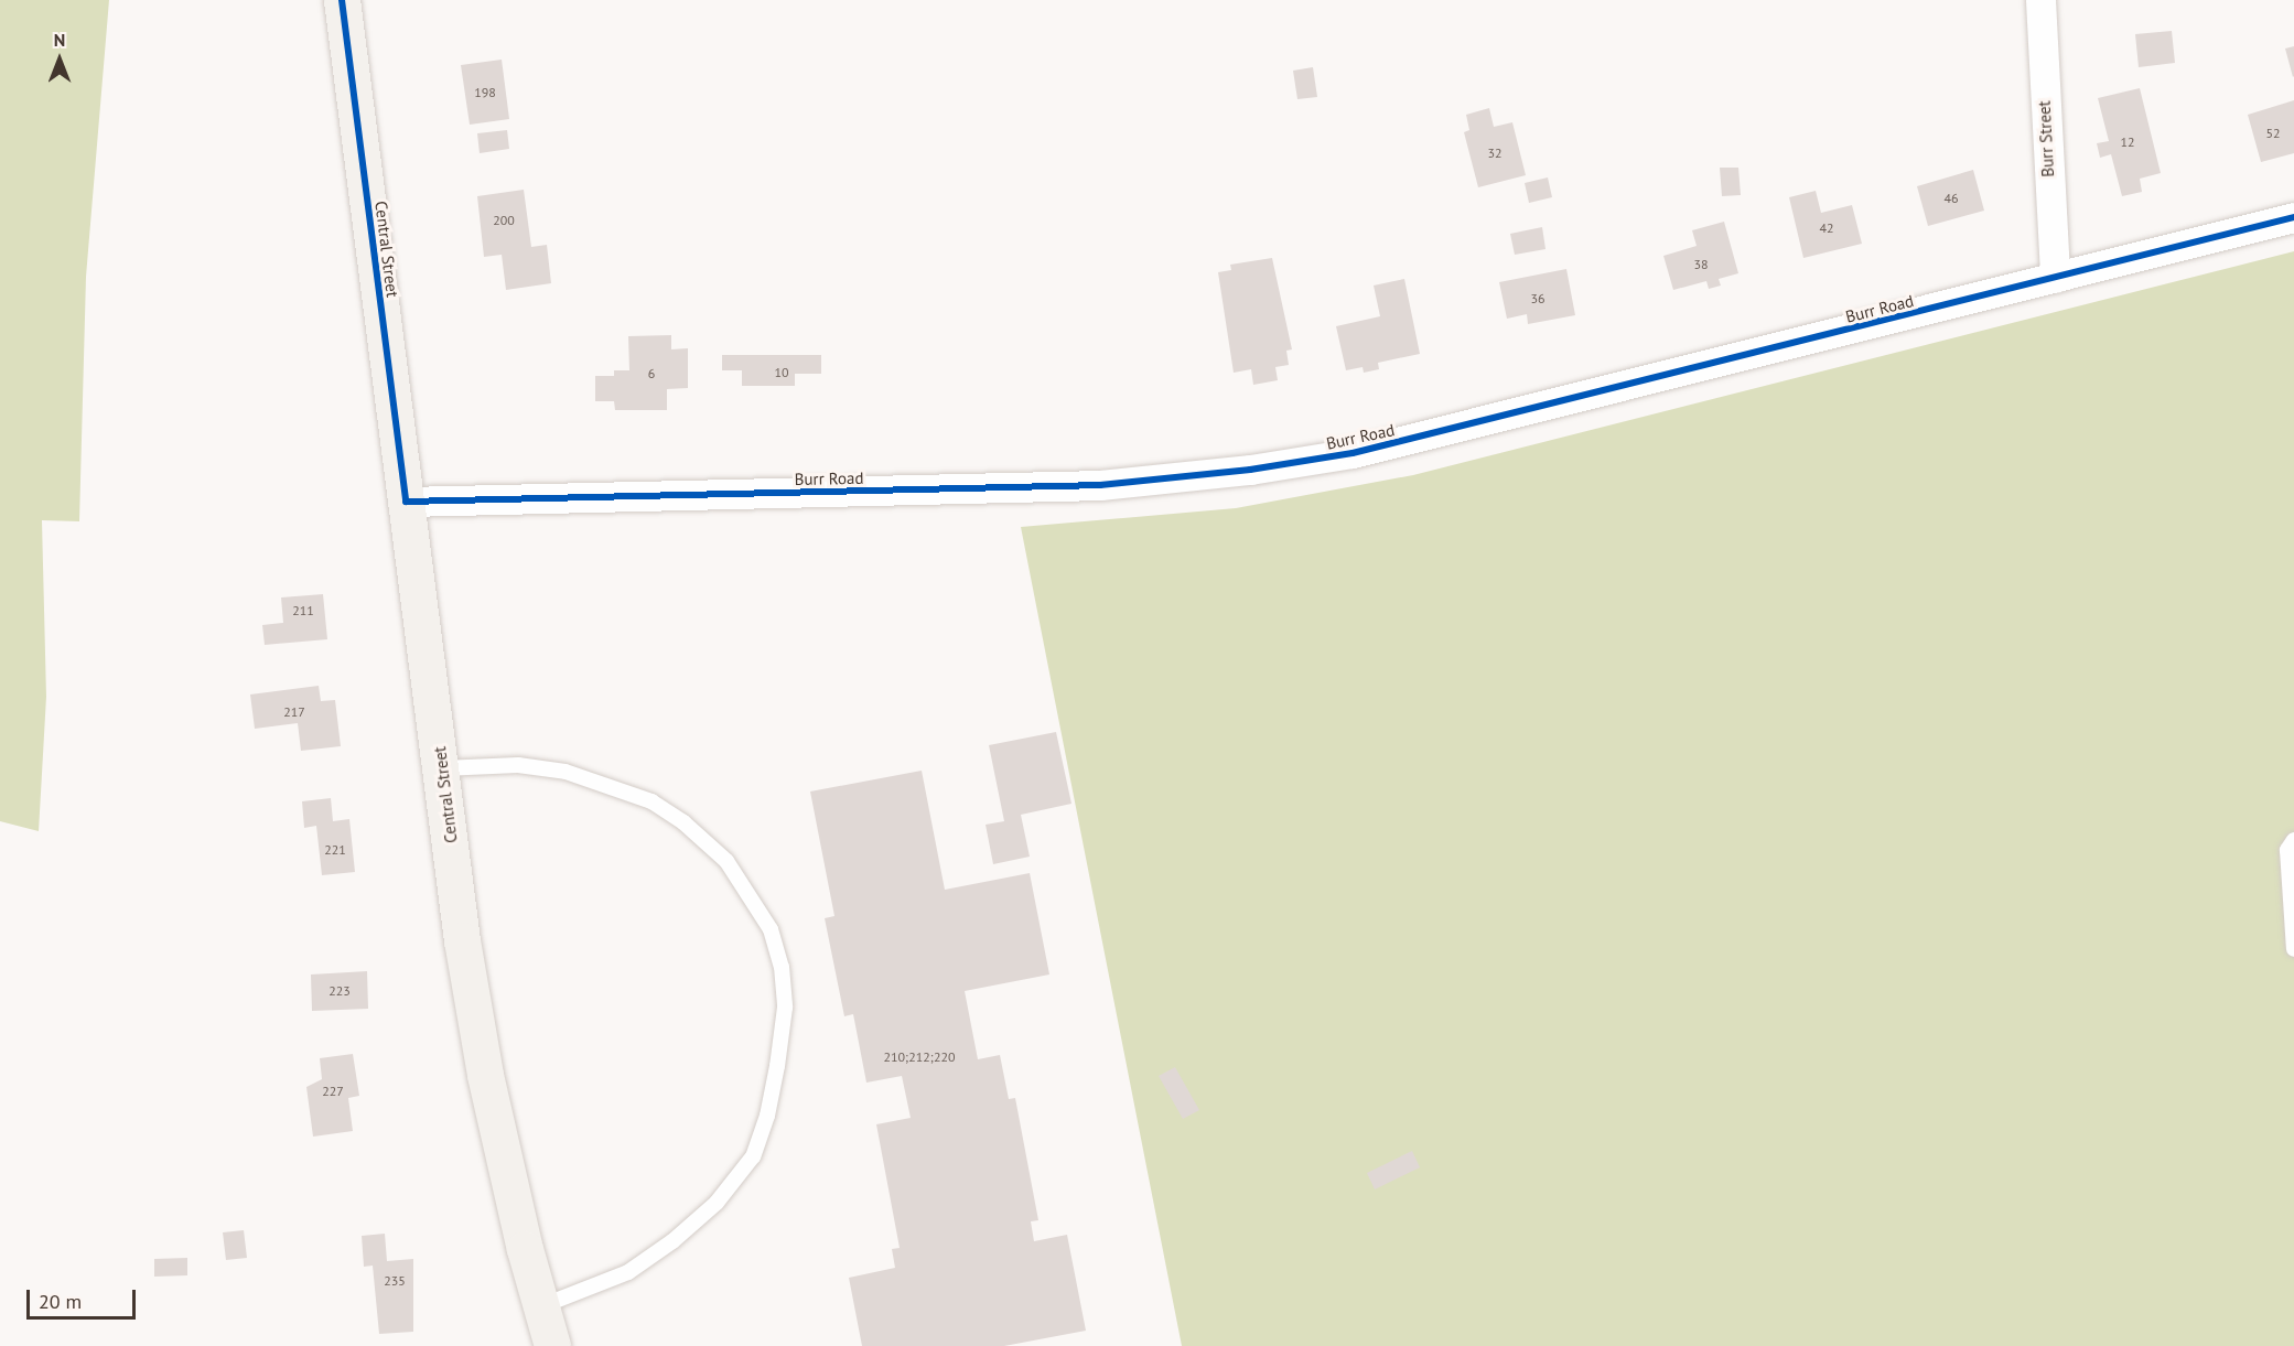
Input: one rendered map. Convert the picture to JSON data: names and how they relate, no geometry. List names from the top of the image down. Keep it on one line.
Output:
{"streets":{"main road":["Central Street"],"street":["Burr Street","Burr Road"]},"crossings":[["Burr Street","Burr Road"],["Central Street","Burr Road"]],"house_numbers":["198","52","12","32","46","200","42","38","36","10","6","211","217","221","223","210;212;220","227","235"],"scale_bar":"20 m","north":"top"}
